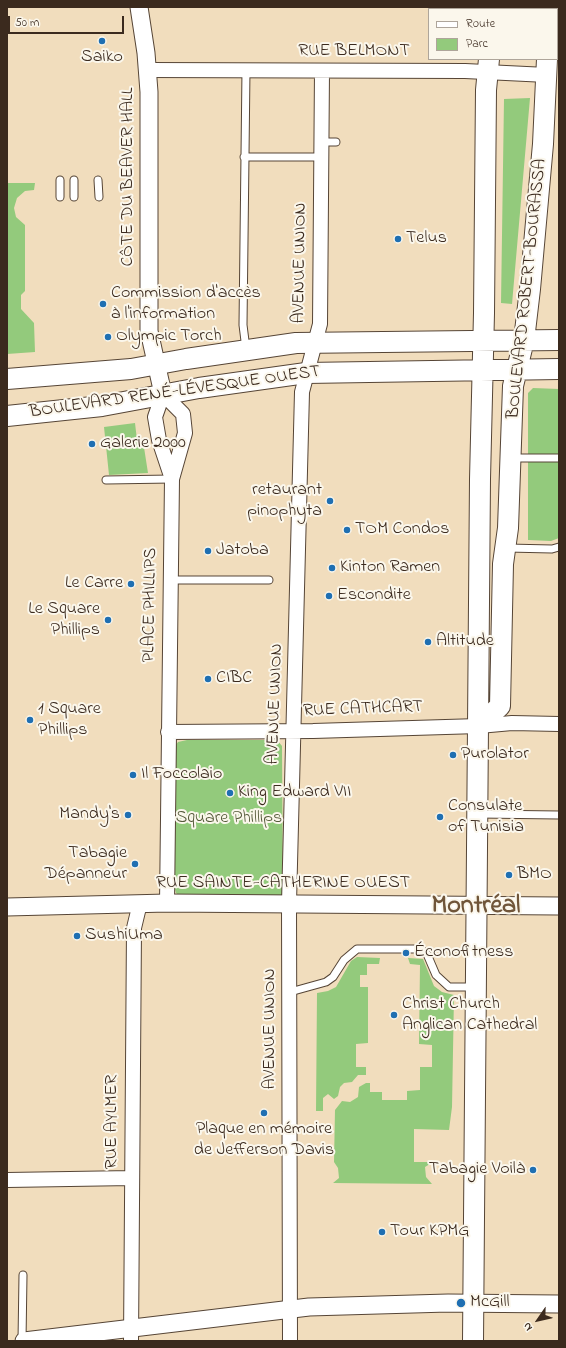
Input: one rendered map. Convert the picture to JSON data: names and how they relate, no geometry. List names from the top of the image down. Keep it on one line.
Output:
{"streets":{"main road":["BOULEVARD ROBERT-BOURASSA","BOULEVARD RENÉ-LÉVESQUE OUEST"],"street":["RUE BELMONT","CÔTE DU BEAVER HALL","AVENUE UNION","PLACE PHILLIPS","RUE CATHCART","RUE SAINTE-CATHERINE OUEST","RUE AYLMER"]},"crossings":[["RUE BELMONT","CÔTE DU BEAVER HALL"],["RUE BELMONT","AVENUE UNION"],["RUE BELMONT","BOULEVARD ROBERT-BOURASSA"],["CÔTE DU BEAVER HALL","BOULEVARD RENÉ-LÉVESQUE OUEST"],["AVENUE UNION","BOULEVARD RENÉ-LÉVESQUE OUEST"],["AVENUE UNION","RUE CATHCART"],["AVENUE UNION","RUE SAINTE-CATHERINE OUEST"],["BOULEVARD ROBERT-BOURASSA","BOULEVARD RENÉ-LÉVESQUE OUEST"],["BOULEVARD ROBERT-BOURASSA","RUE CATHCART"],["BOULEVARD ROBERT-BOURASSA","RUE SAINTE-CATHERINE OUEST"],["PLACE PHILLIPS","RUE CATHCART"],["PLACE PHILLIPS","RUE SAINTE-CATHERINE OUEST"],["RUE SAINTE-CATHERINE OUEST","RUE AYLMER"]],"districts":["Montréal"],"parks":["Square Phillips"],"places":["Saiko","Telus","Commission d'accès à l'information","Olympic Torch","Galerie 2000","retaurant pinophyta","TOM Condos","Jatoba","Kinton Ramen","Le Carre","Escondite","Le Square Phillips","Altitude","CIBC","1 Square Phillips","Purolator","Il Foccolaio","King Edward VII","Mandy's","Consulate of Tunisia","Tabagie Dépanneur","BMO","SushiUma","Éconofitness","Christ Church Anglican Cathedral","Plaque en mémoire de Jefferson Davis","Tabagie Voilà","Tour KPMG","McGill"],"legend":["Route","Parc"],"scale_bar":"50 m","north":"bottom left"}
